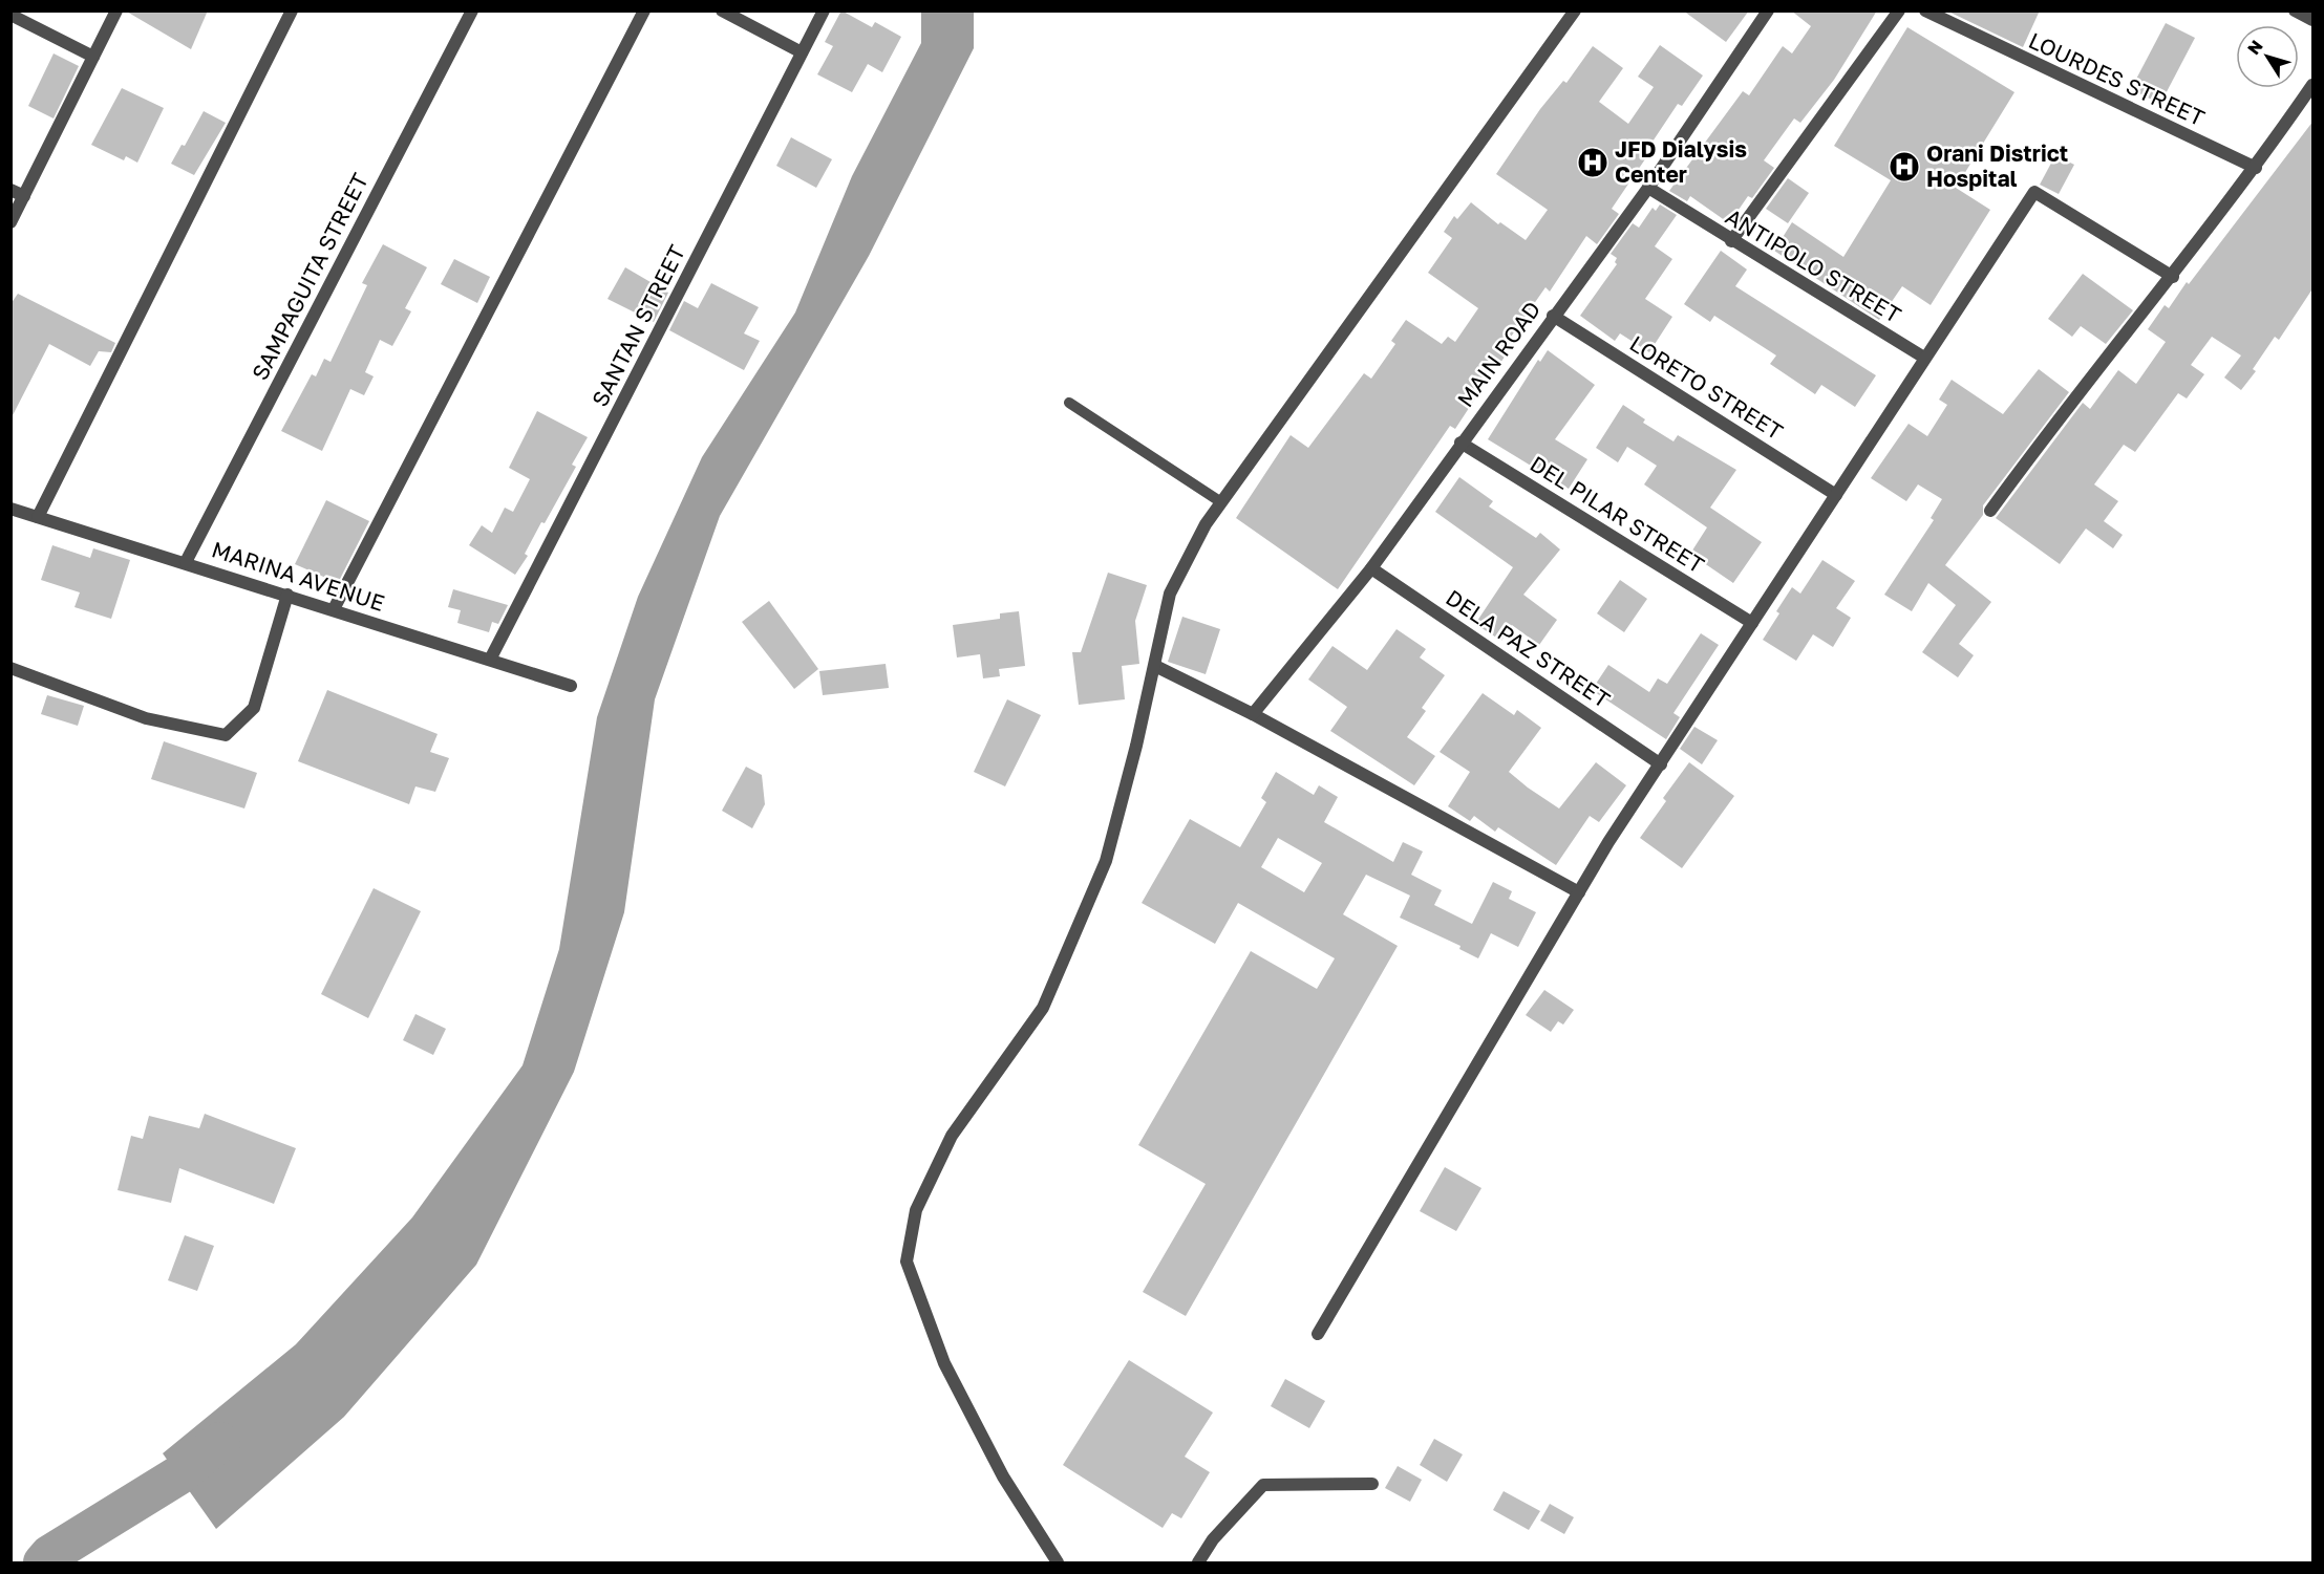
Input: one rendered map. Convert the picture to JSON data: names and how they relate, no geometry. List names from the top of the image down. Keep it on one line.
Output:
{"streets":{"street":["LOURDES STREET","ANTIPOLO STREET","SAMPAGUITA STREET","SANTAN STREET","MAIN ROAD","LORETO STREET","DEL PILAR STREET","MARINA AVENUE","DELA PAZ STREET"]},"crossings":[["ANTIPOLO STREET","MAIN ROAD"],["SAMPAGUITA STREET","MARINA AVENUE"],["SANTAN STREET","MARINA AVENUE"],["MAIN ROAD","LORETO STREET"],["MAIN ROAD","DEL PILAR STREET"],["MAIN ROAD","DELA PAZ STREET"]],"places":{"hospital":["JFD Dialysis Center","Orani District Hospital"]},"north":"top left"}
